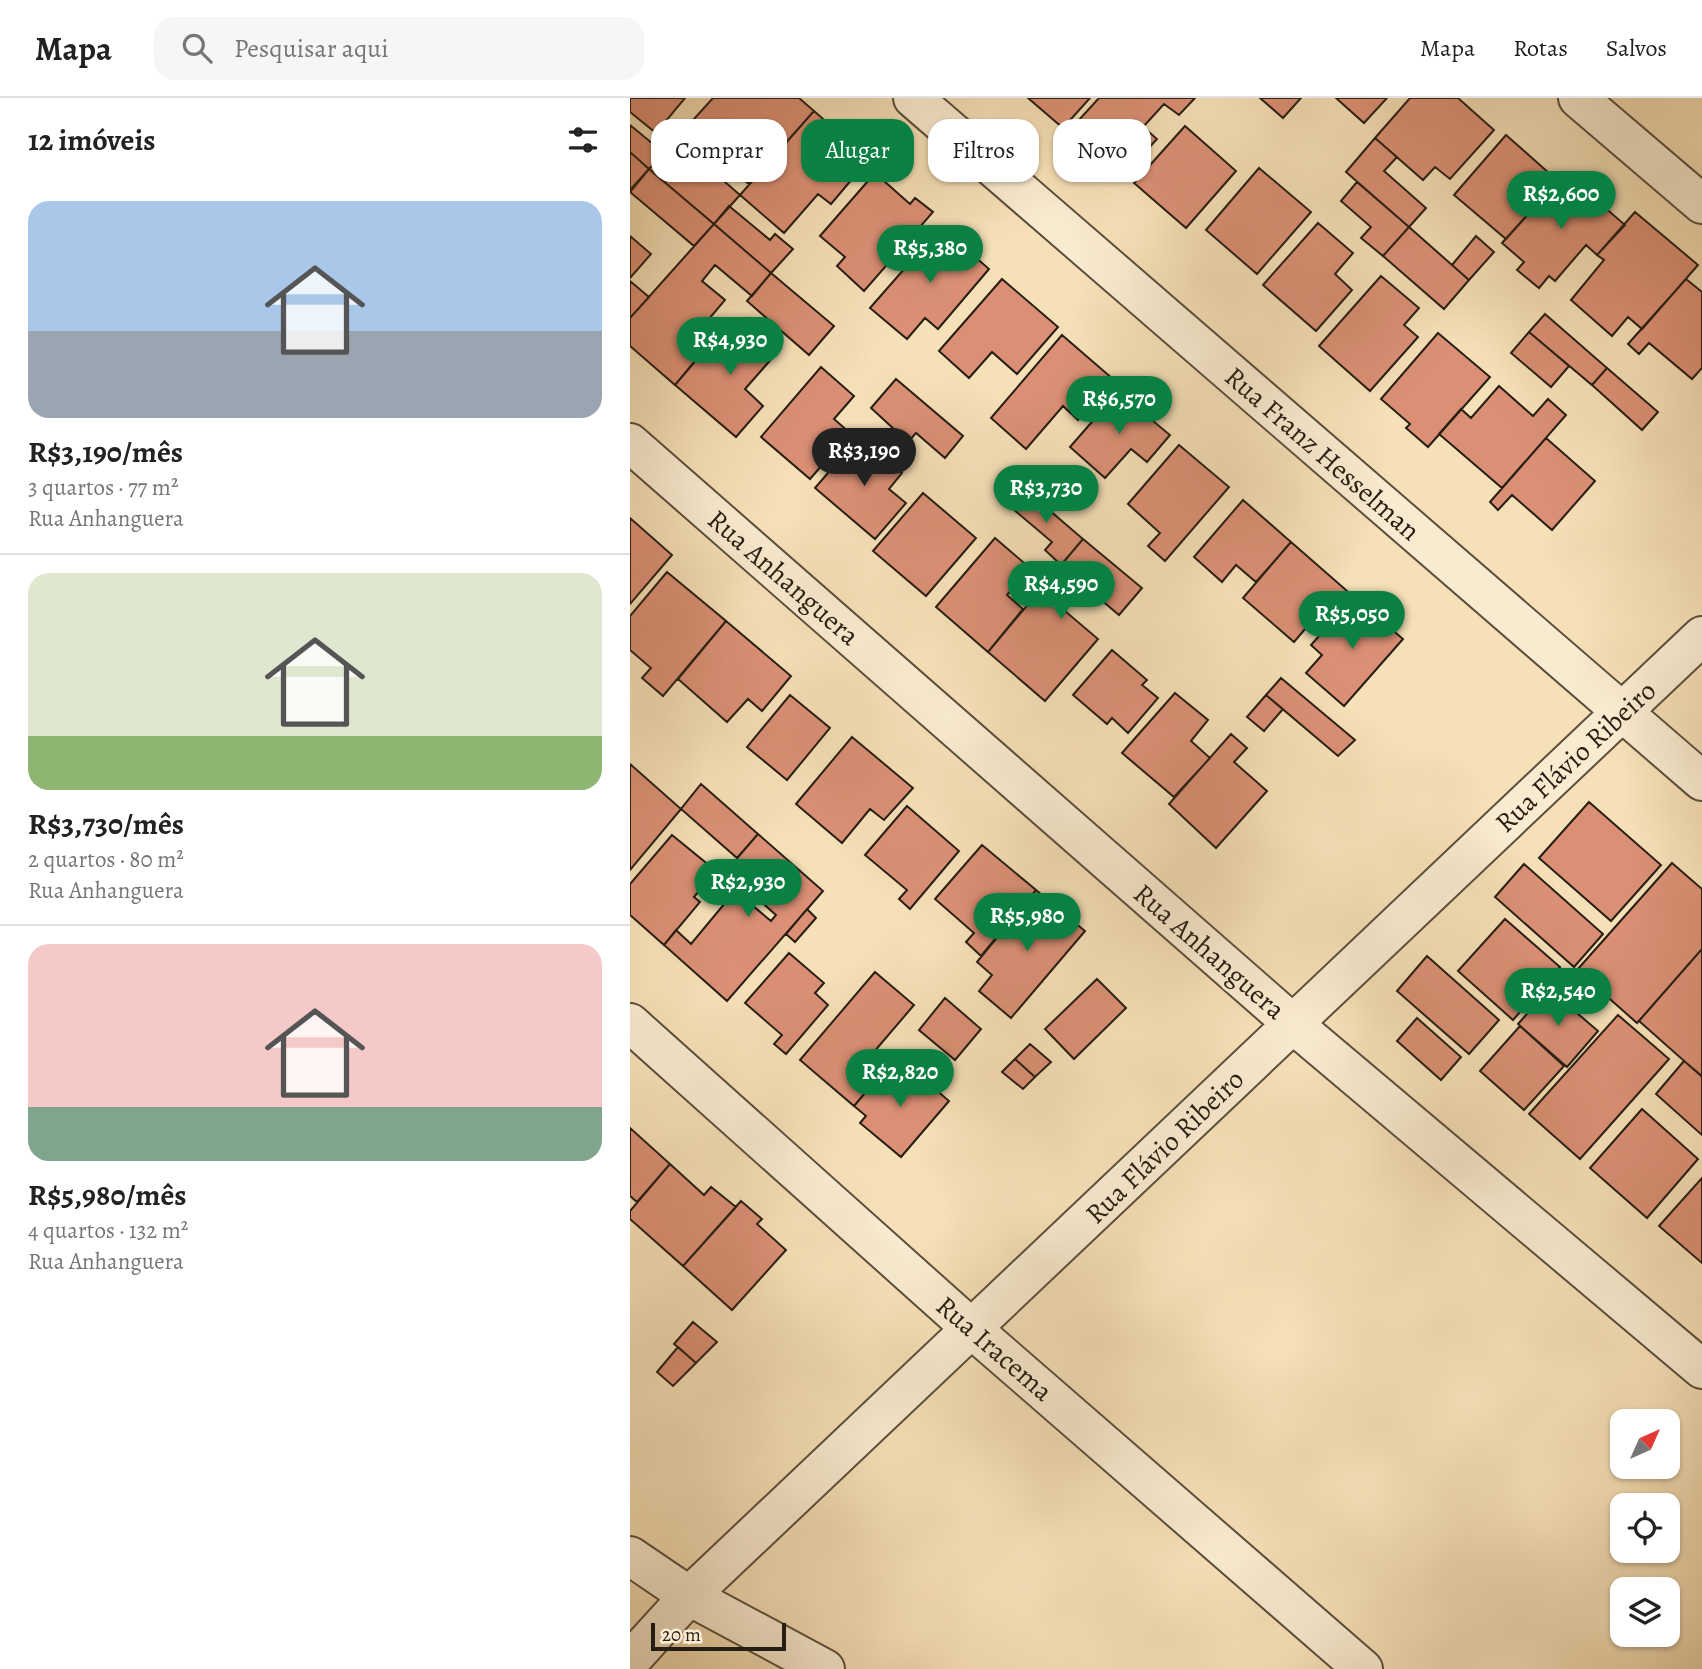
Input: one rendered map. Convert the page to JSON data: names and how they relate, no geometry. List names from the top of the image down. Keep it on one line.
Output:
{"streets":{"street":["Rua Franz Hesselman","Rua Anhanguera","Rua Flávio Ribeiro","Rua Iracema"]},"crossings":[["Rua Franz Hesselman","Rua Flávio Ribeiro"],["Rua Anhanguera","Rua Flávio Ribeiro"],["Rua Flávio Ribeiro","Rua Iracema"]],"scale_bar":"20 m","north":"top right","page":{"header":"Mapa","search":"Pesquisar aqui","nav":["Mapa","Rotas","Salvos"],"heading":"12 imóveis","chip":["Comprar","Alugar","Filtros","Novo"],"price":["R$2,600","R$5,380","R$4,930","R$6,570","R$3,190","R$3,730","R$4,590","R$5,050","R$2,930","R$5,980","R$2,540","R$2,820"],"list":[{"name":"R$3,190/mês","note":"3 quartos · 77 m² · Rua Anhanguera"},{"name":"R$3,730/mês","note":"2 quartos · 80 m² · Rua Anhanguera"},{"name":"R$5,980/mês","note":"4 quartos · 132 m² · Rua Anhanguera"}],"scale":"20 m"}}
